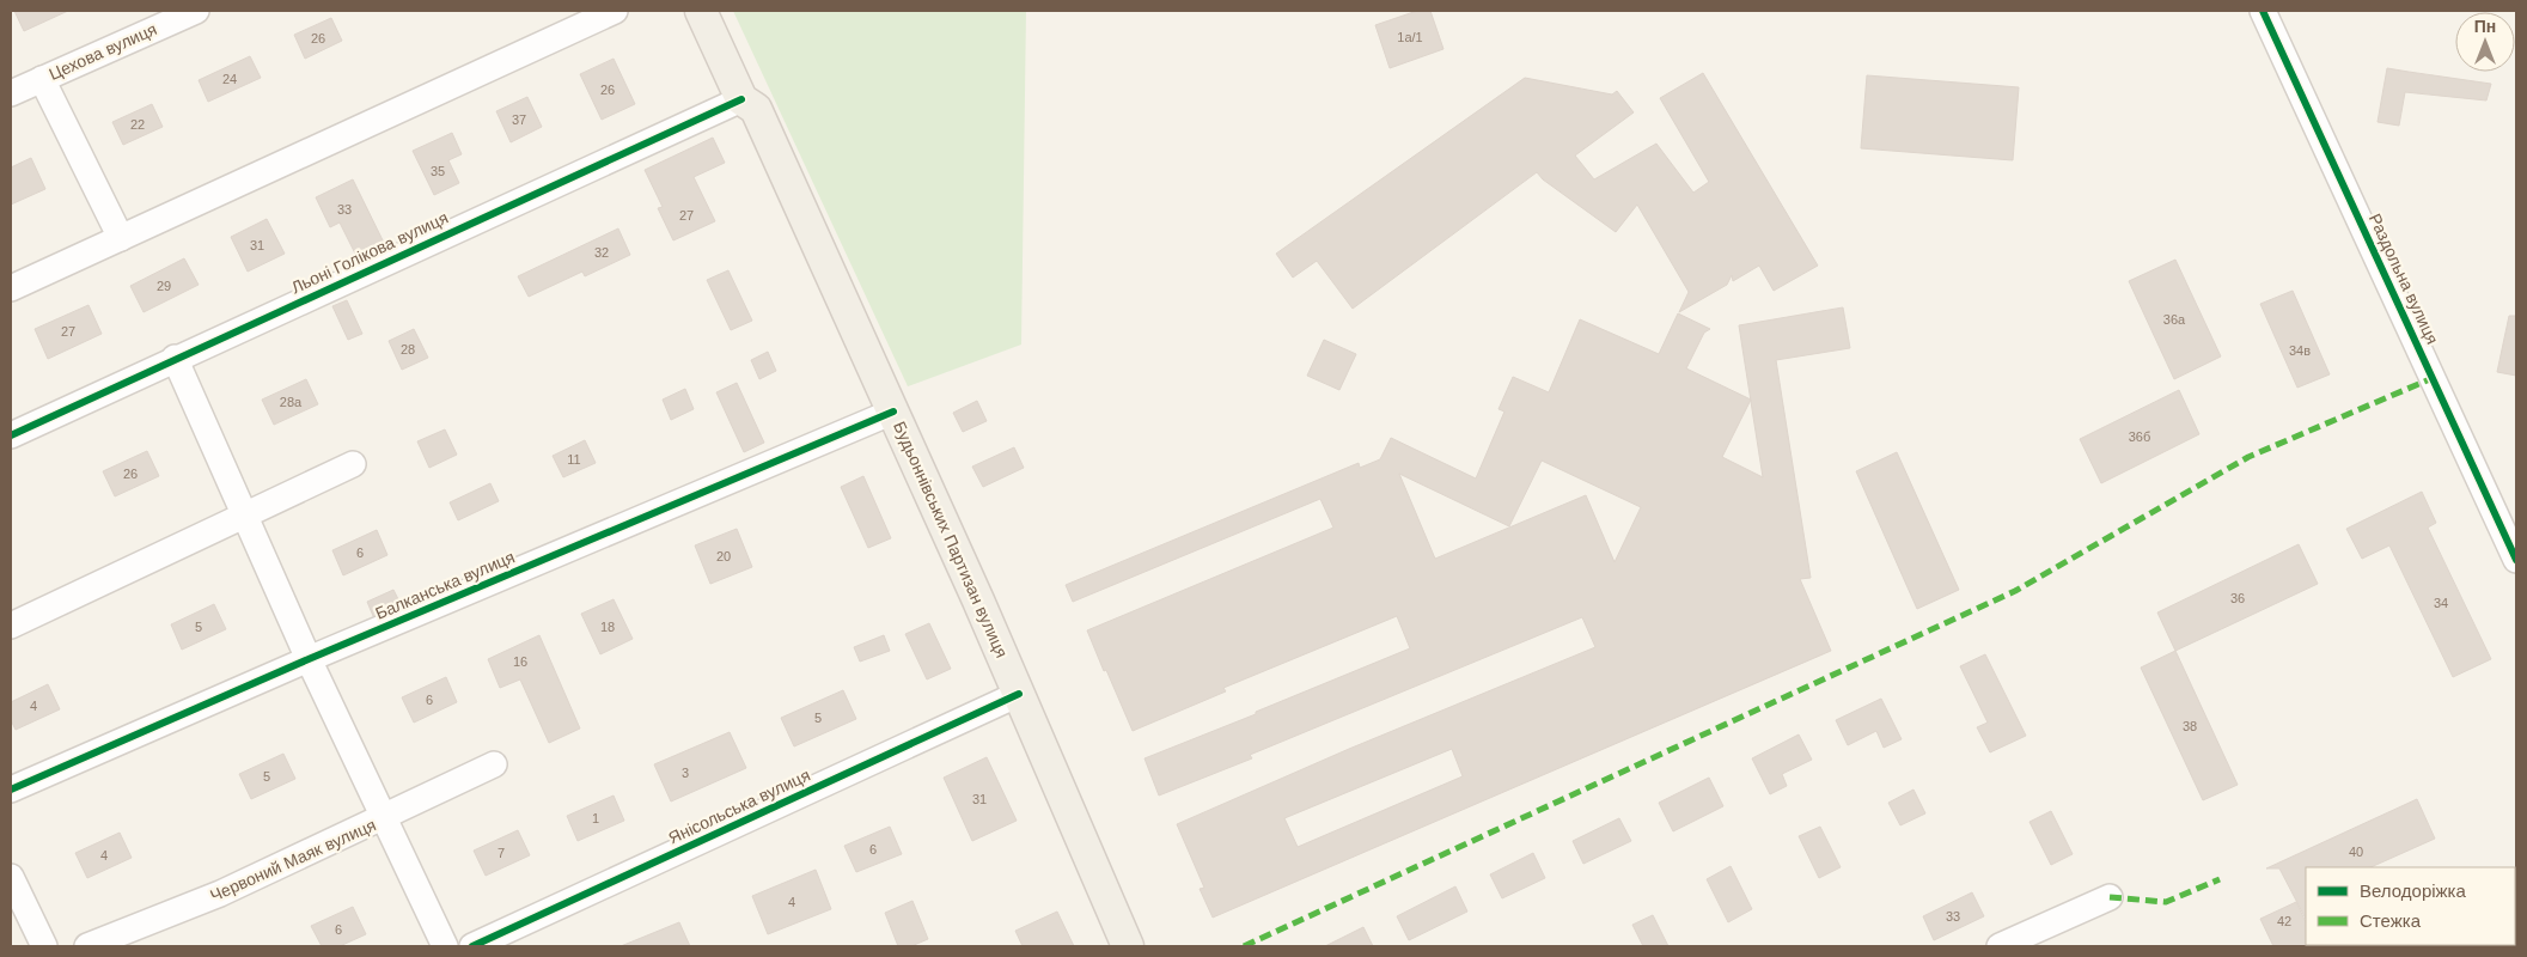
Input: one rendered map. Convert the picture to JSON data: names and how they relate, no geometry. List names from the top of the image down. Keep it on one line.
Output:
{"streets":{"main road":["Будьоннівських Партизан вулиця"],"street":["Цехова вулиця","Льоні Голікова вулиця","Раздольна вулиця","Балканська вулиця","Янісольська вулиця","Червоний Маяк вулиця"]},"crossings":[["Льоні Голікова вулиця","Будьоннівських Партизан вулиця"],["Будьоннівських Партизан вулиця","Балканська вулиця"],["Будьоннівських Партизан вулиця","Янісольська вулиця"]],"house_numbers":["1а/1","26","24","26","37","22","35","33","27","31","32","29","36а","27","28","34в","28а","36б","11","26","6","20","36","34","5","18","16","6","4","5","38","3","5","31","1","6","40","7","4","4","33","42","6"],"legend":["Велодоріжка","Стежка"],"north":"top"}
